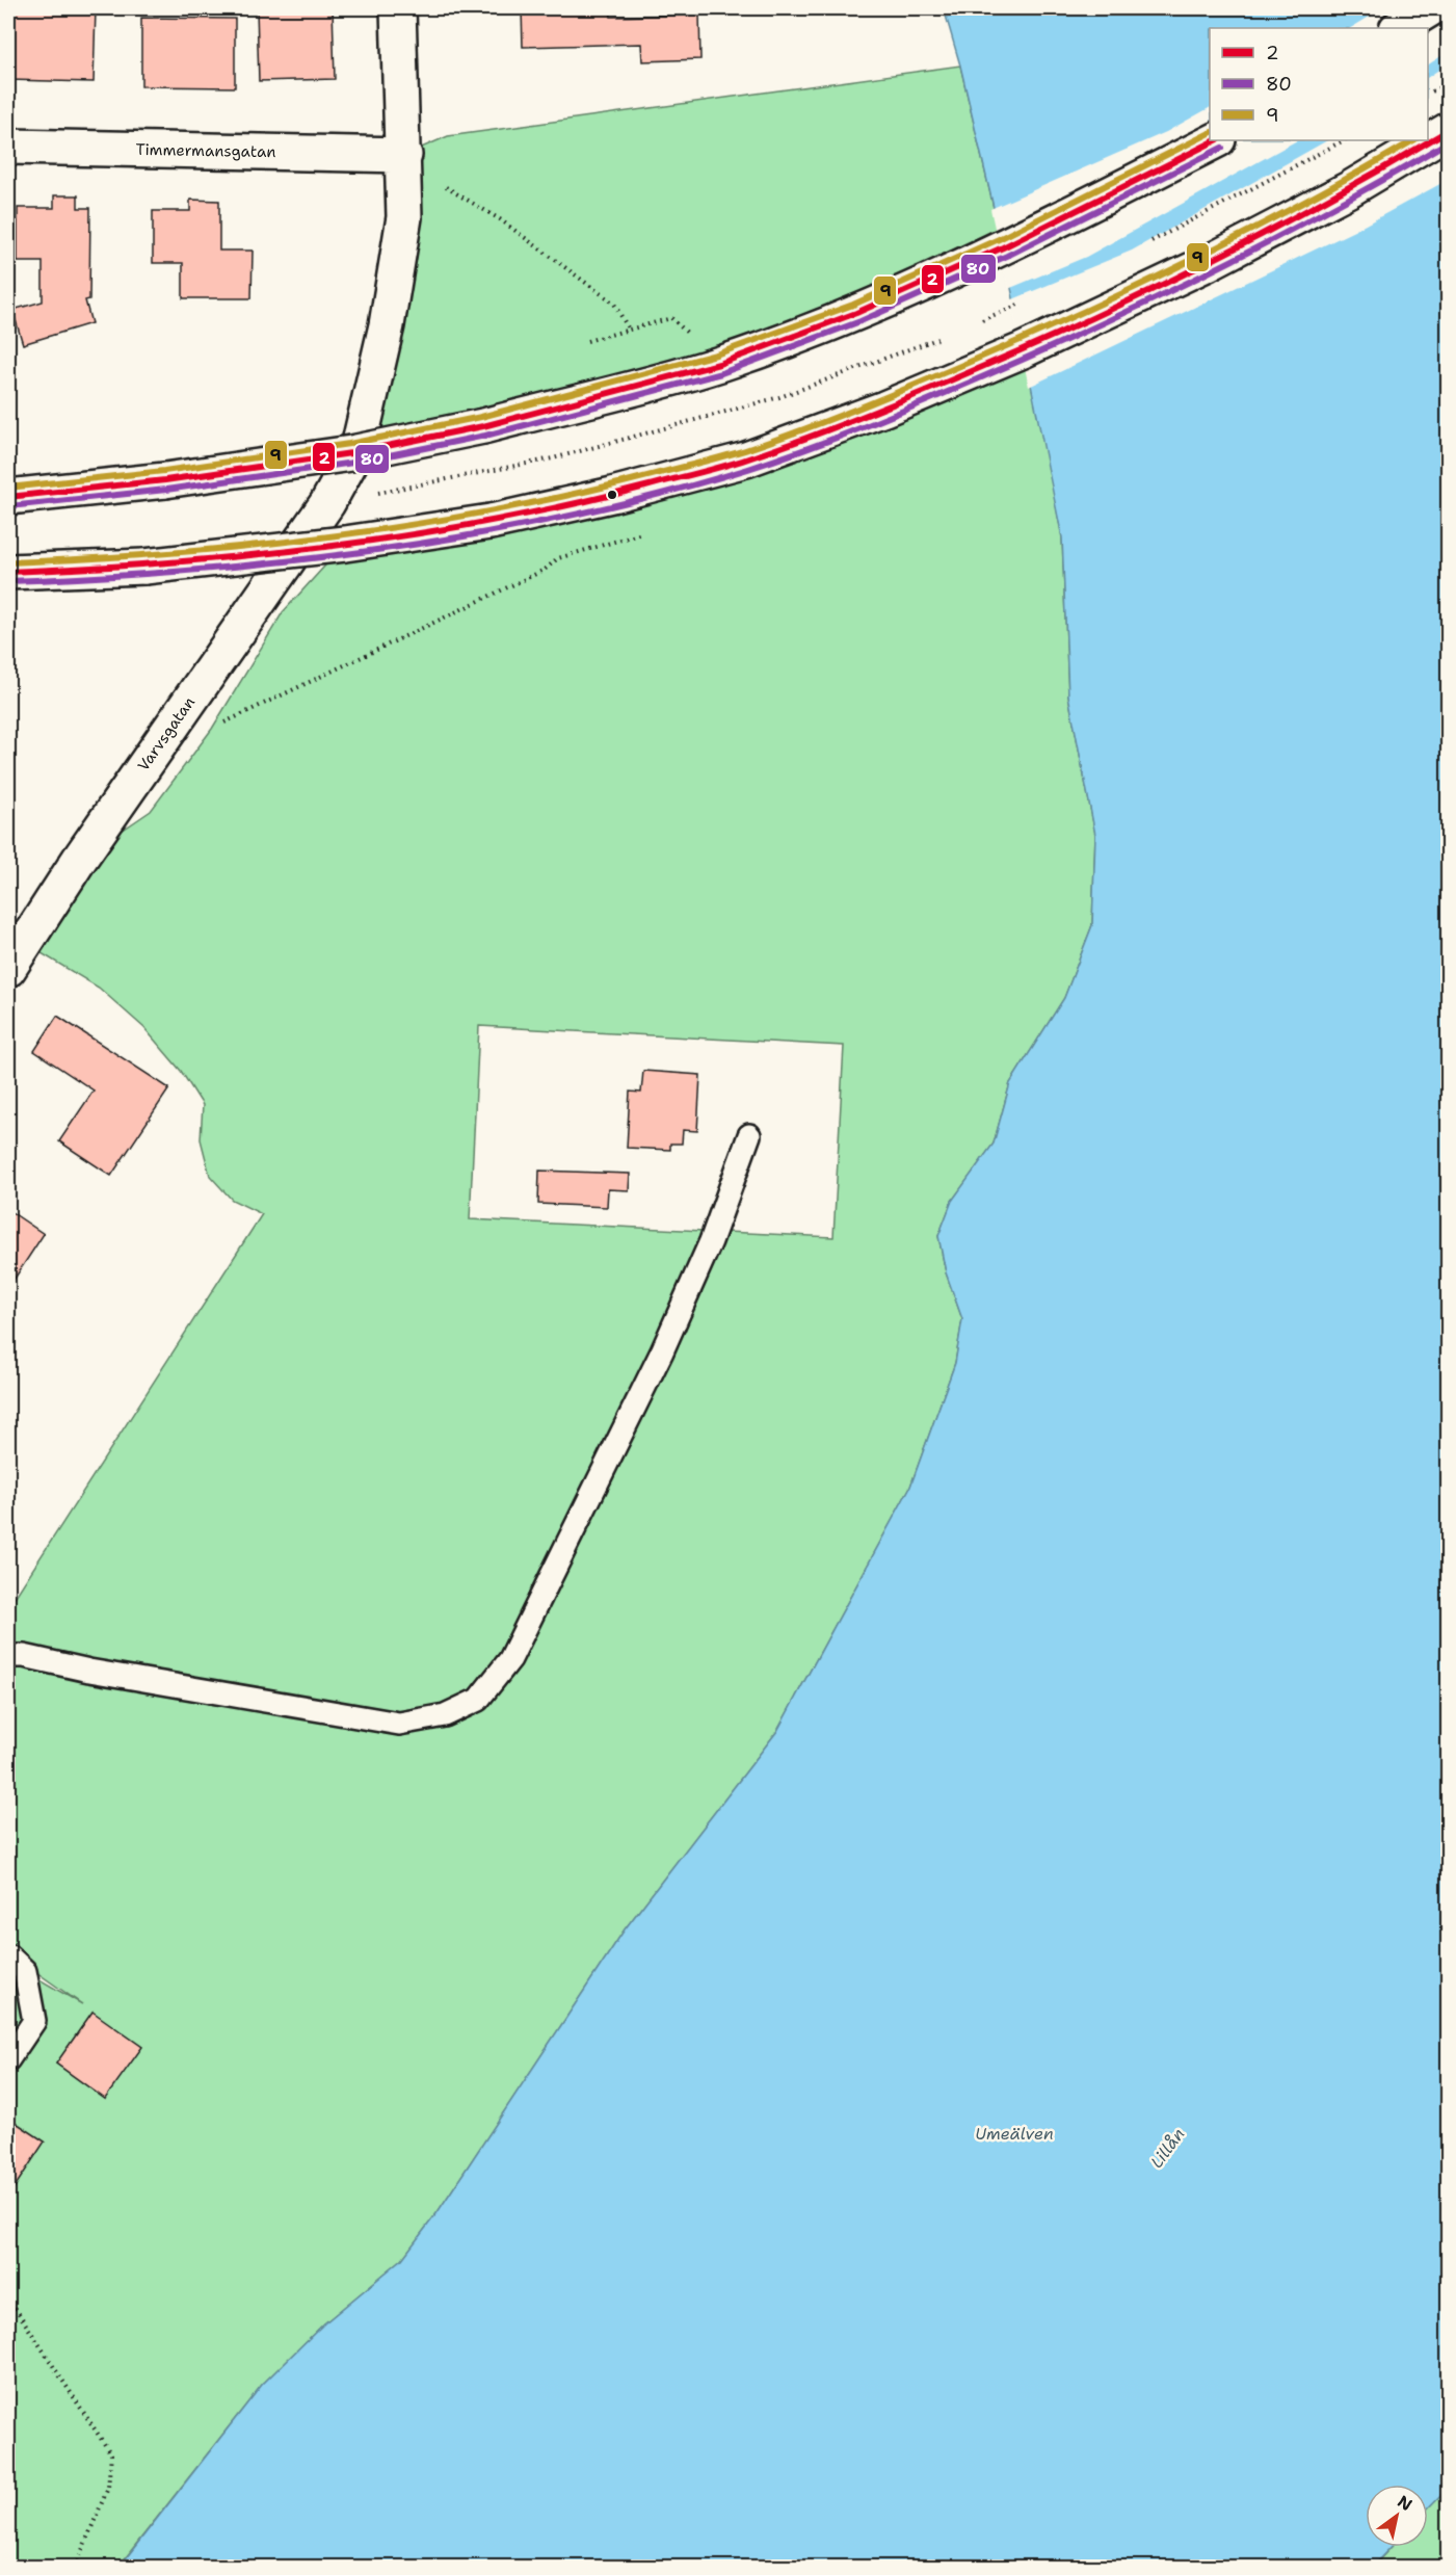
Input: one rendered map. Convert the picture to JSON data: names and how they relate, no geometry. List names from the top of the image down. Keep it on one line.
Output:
{"streets":{"street":["Timmermansgatan","Varvsgatan"]},"crossings":[["Timmermansgatan","Varvsgatan"]],"water":["Umeälven","Lillån"],"lines":["transit line 2","transit line 9","transit line 80"],"legend":["2","80","9"],"north":"top right"}
